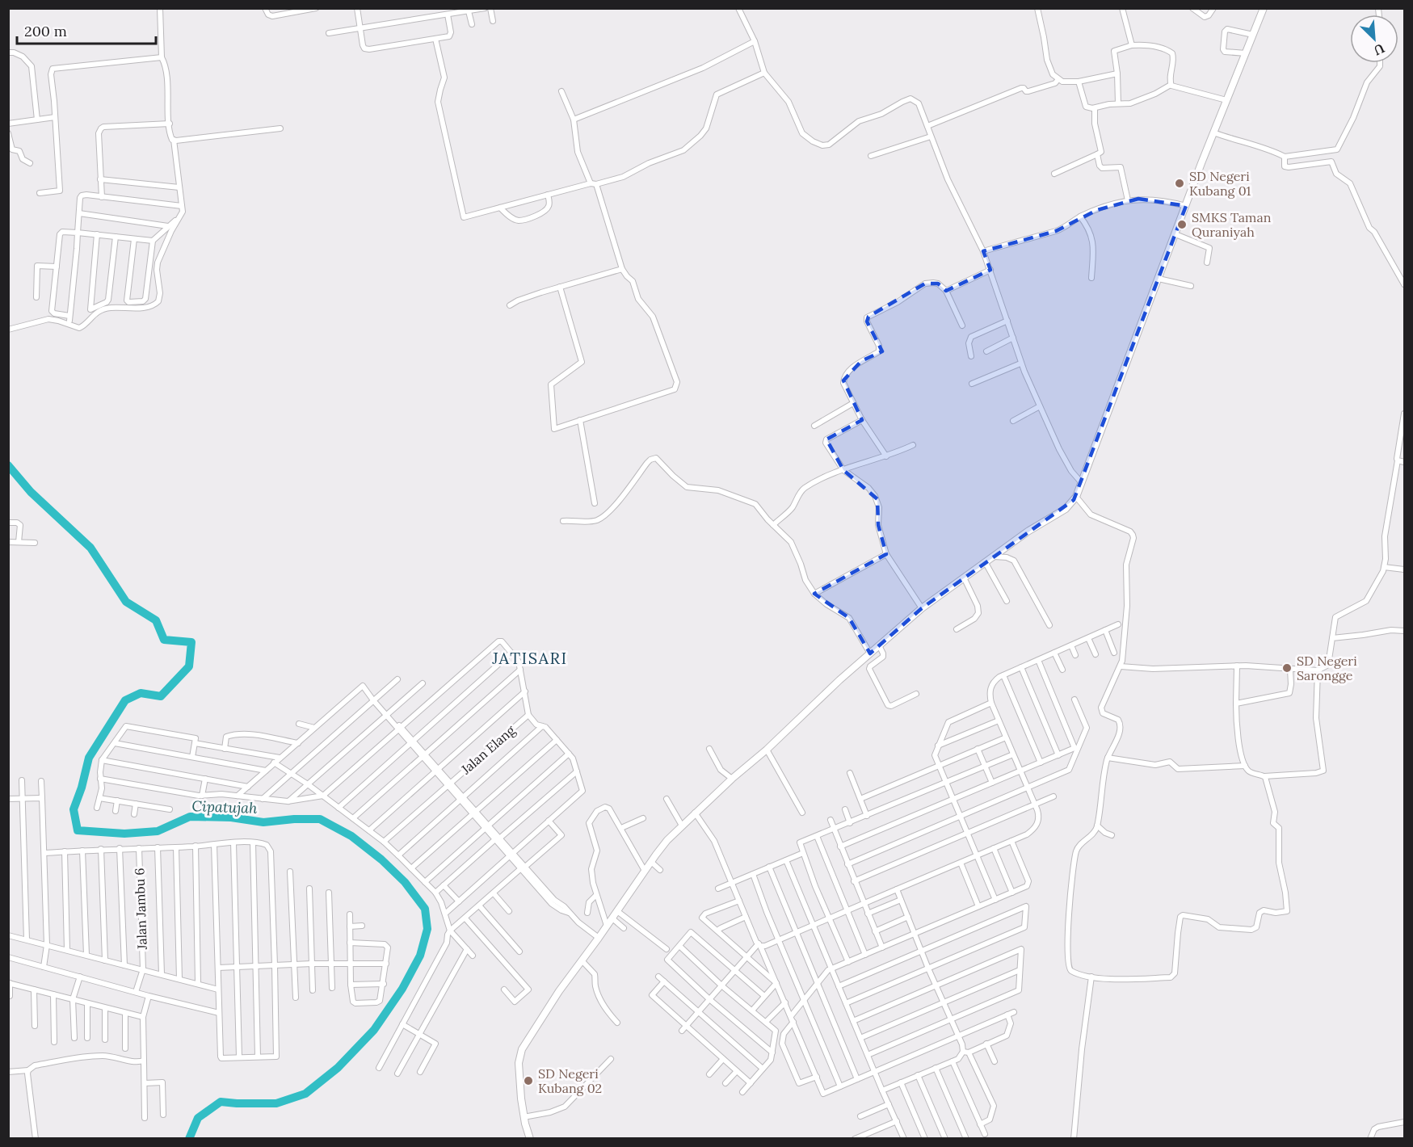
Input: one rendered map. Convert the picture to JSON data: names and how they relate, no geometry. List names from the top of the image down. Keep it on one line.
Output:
{"streets":{"street":["Jalan Elang","Jalan Jambu 6"]},"districts":["JATISARI"],"water":["Cipatujah"],"places":["SD Negeri Kubang 01","SMKS Taman Quraniyah","SD Negeri Sarongge","SD Negeri Kubang 02"],"scale_bar":"200 m","north":"bottom right"}
